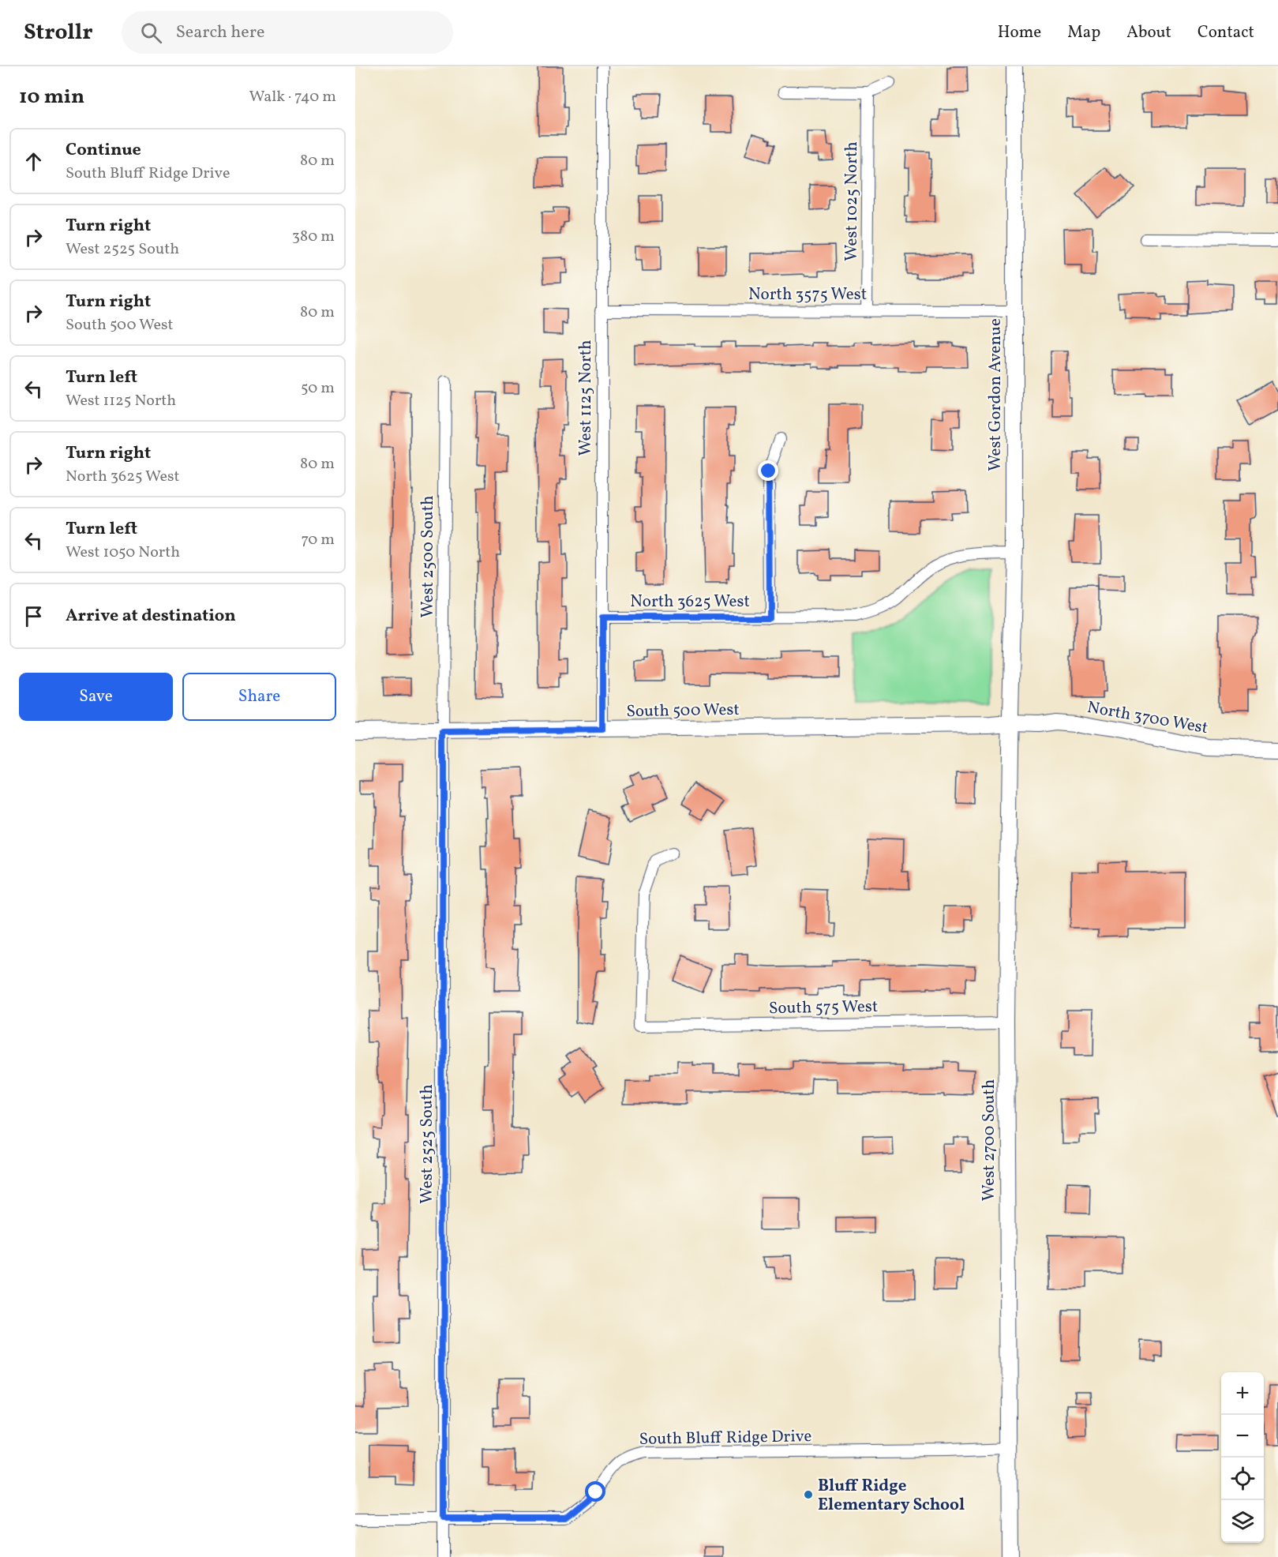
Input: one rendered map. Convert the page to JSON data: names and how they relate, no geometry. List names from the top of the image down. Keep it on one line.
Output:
{"streets":{"main road":["West Gordon Avenue","South 500 West","North 3700 West","West 2700 South"],"street":["West 1025 North","North 3575 West","West 1125 North","West 2500 South","North 3625 West","South 575 West","West 2525 South","South Bluff Ridge Drive"]},"crossings":[["West 1025 North","North 3575 West"],["North 3575 West","West Gordon Avenue"],["North 3575 West","West 1125 North"],["West Gordon Avenue","North 3625 West"],["West Gordon Avenue","South 500 West"],["West Gordon Avenue","North 3700 West"],["West Gordon Avenue","West 2700 South"],["West 1125 North","North 3625 West"],["West 1125 North","South 500 West"],["West 2500 South","South 500 West"],["West 2500 South","West 2525 South"],["South 500 West","North 3700 West"],["South 500 West","West 2700 South"],["South 500 West","West 2525 South"],["North 3700 West","West 2700 South"],["South 575 West","West 2700 South"],["West 2700 South","South Bluff Ridge Drive"],["West 2525 South","South Bluff Ridge Drive"]],"places":["Bluff Ridge Elementary School"],"page":{"header":"Strollr","search":"Search here","nav":["Home","Map","About","Contact"],"heading":["10 min","Walk · 740 m"],"list":[["Continue","South Bluff Ridge Drive","80 m"],["Turn right","West 2525 South","380 m"],["Turn right","South 500 West","80 m"],["Turn left","West 1125 North","50 m"],["Turn right","North 3625 West","80 m"],["Turn left","West 1050 North","70 m"],"Arrive at destination"],"buttons":["Save","Share"],"map_buttons":["+","−"]}}
